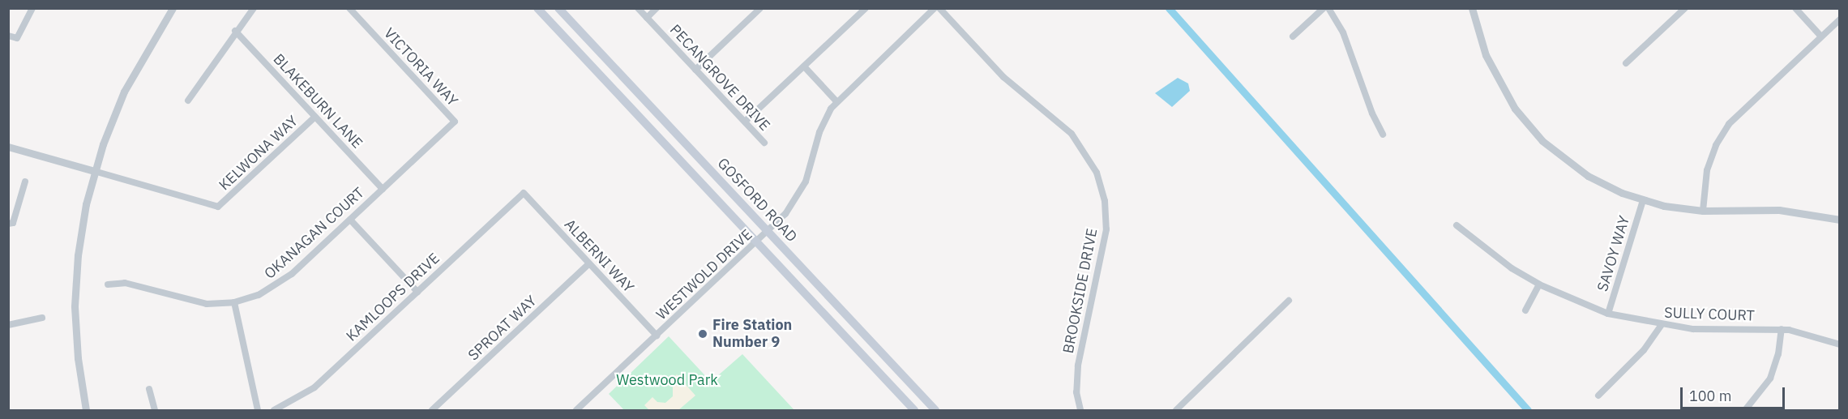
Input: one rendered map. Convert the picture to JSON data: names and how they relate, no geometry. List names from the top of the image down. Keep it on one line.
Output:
{"streets":{"main road":["GOSFORD ROAD"],"street":["VICTORIA WAY","PECANGROVE DRIVE","BLAKEBURN LANE","KELWONA WAY","OKANAGAN COURT","SAVOY WAY","ALBERNI WAY","WESTWOLD DRIVE","BROOKSIDE DRIVE","KAMLOOPS DRIVE","SULLY COURT","SPROAT WAY"]},"crossings":[["VICTORIA WAY","OKANAGAN COURT"],["BLAKEBURN LANE","KELWONA WAY"],["BLAKEBURN LANE","OKANAGAN COURT"],["GOSFORD ROAD","WESTWOLD DRIVE"],["SAVOY WAY","SULLY COURT"],["ALBERNI WAY","WESTWOLD DRIVE"],["ALBERNI WAY","KAMLOOPS DRIVE"],["ALBERNI WAY","SPROAT WAY"]],"parks":["Westwood Park"],"places":["Fire Station Number 9"],"scale_bar":"100 m"}
